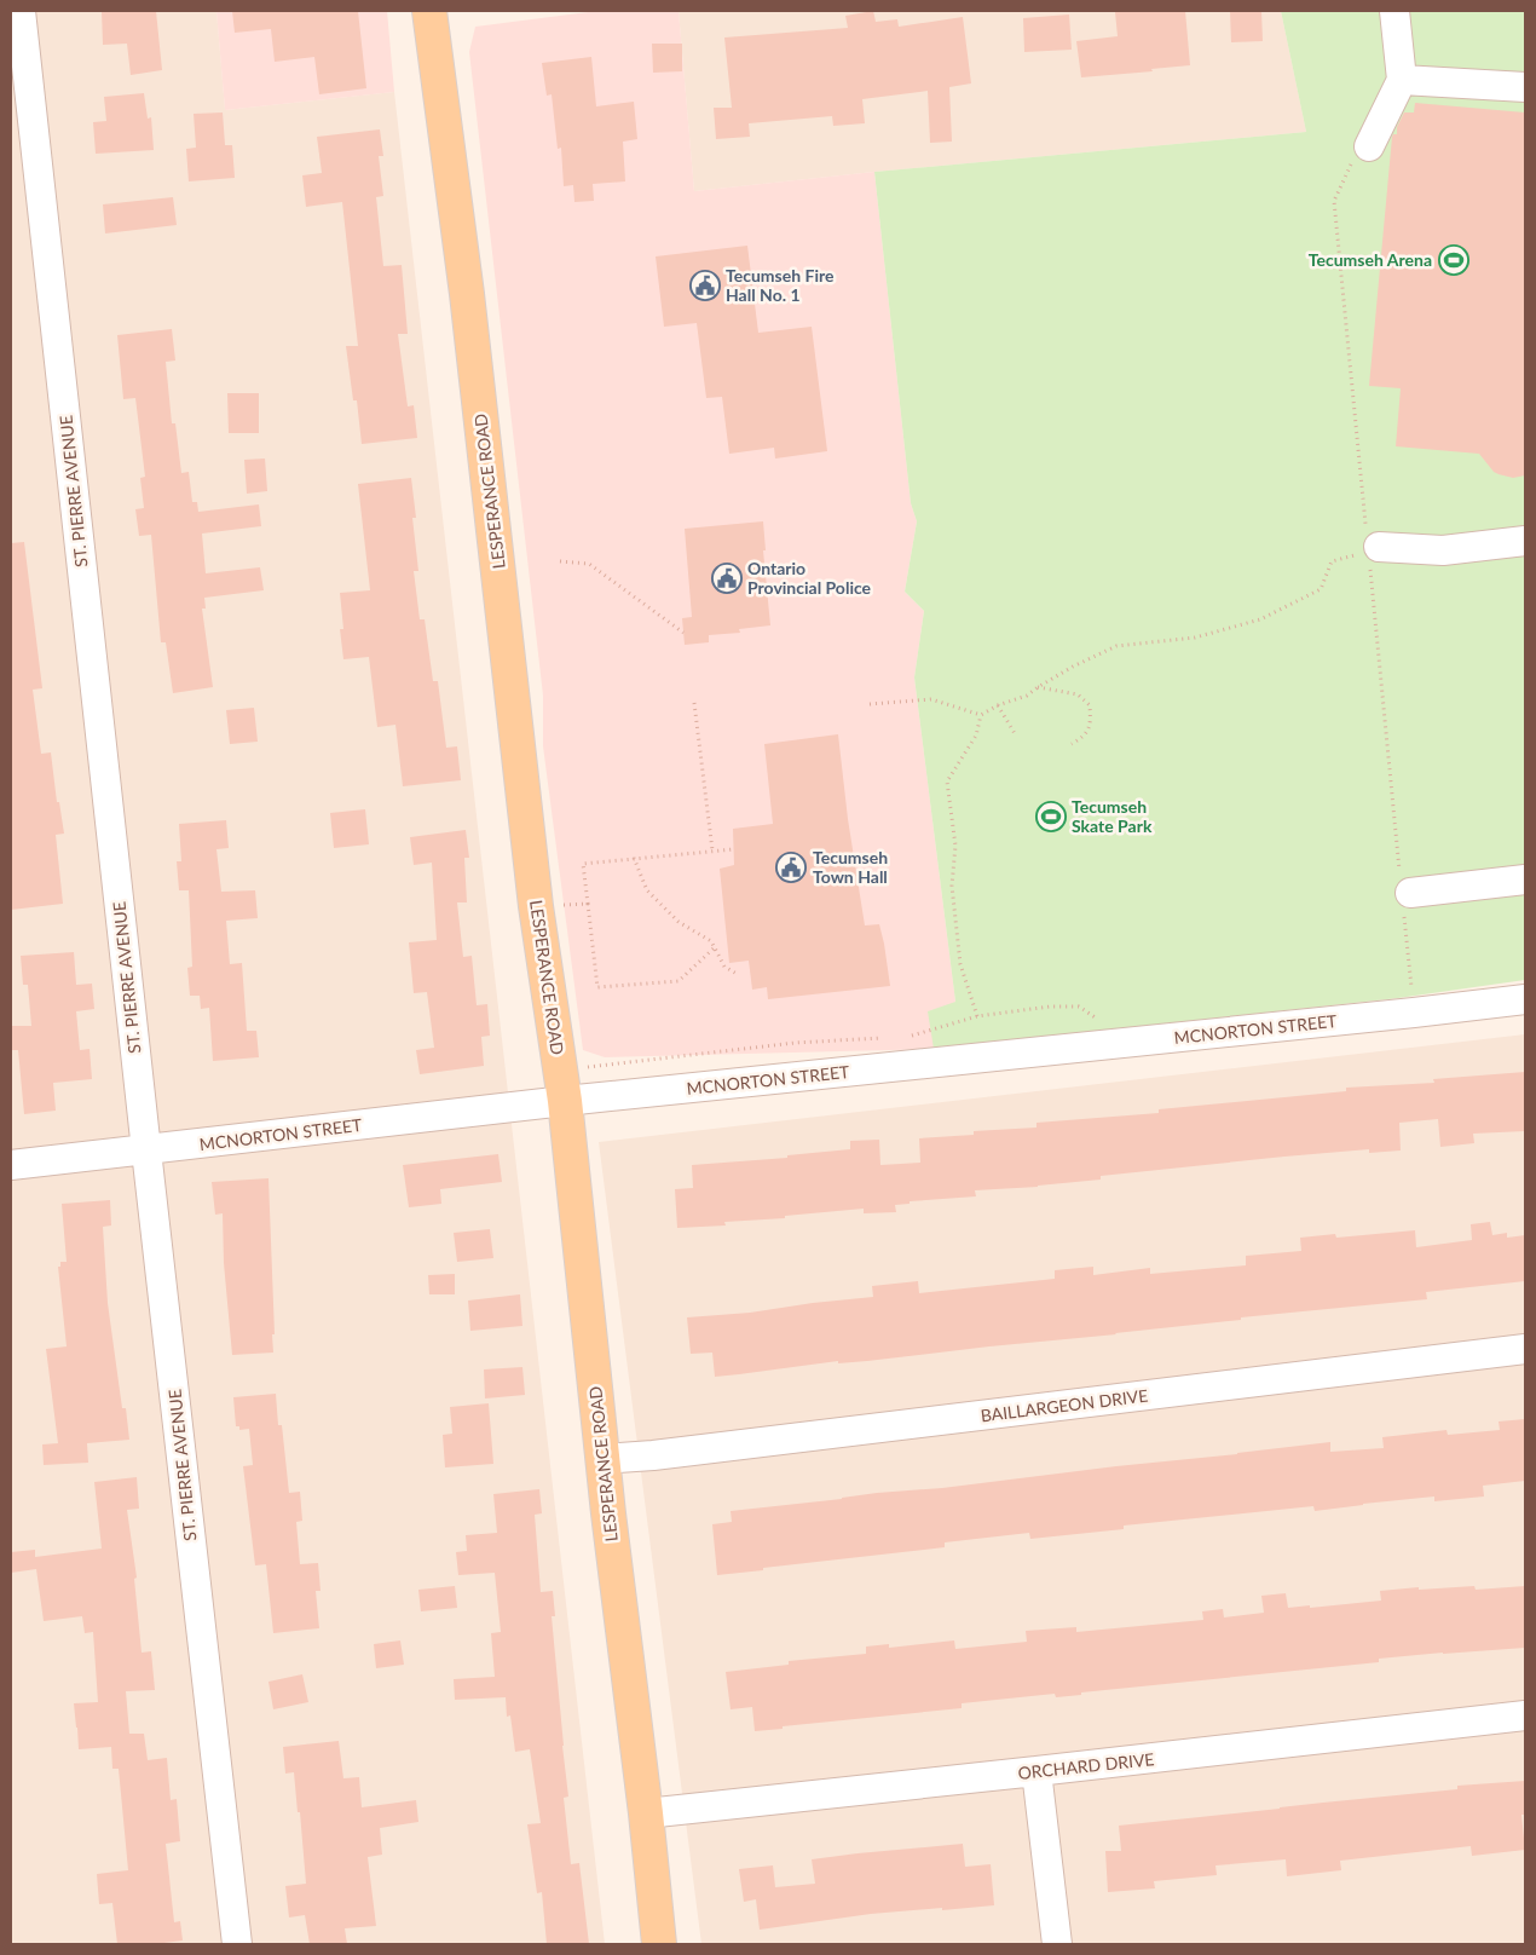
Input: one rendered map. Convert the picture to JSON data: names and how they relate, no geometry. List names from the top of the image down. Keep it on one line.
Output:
{"streets":{"main road":["LESPERANCE ROAD"],"street":["ST. PIERRE AVENUE","MCNORTON STREET","BAILLARGEON DRIVE","ORCHARD DRIVE"]},"crossings":[["ST. PIERRE AVENUE","MCNORTON STREET"],["LESPERANCE ROAD","MCNORTON STREET"],["LESPERANCE ROAD","BAILLARGEON DRIVE"],["LESPERANCE ROAD","ORCHARD DRIVE"]],"places":{"sports":["Tecumseh Arena","Tecumseh Skate Park"],"public building":["Tecumseh Fire Hall No. 1","Ontario Provincial Police","Tecumseh Town Hall"]}}
